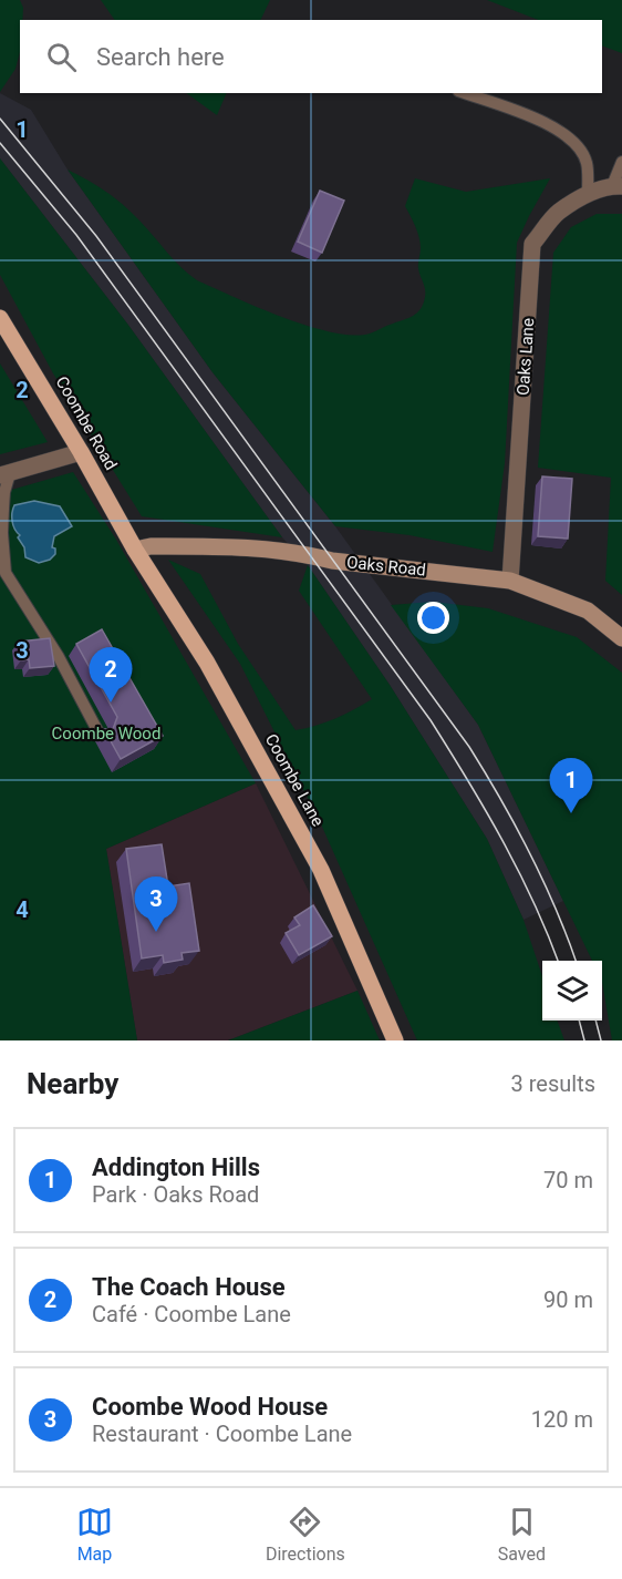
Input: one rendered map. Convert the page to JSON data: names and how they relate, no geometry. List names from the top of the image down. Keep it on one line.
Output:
{"streets":{"main road":["Coombe Road","Coombe Lane"],"street":["Oaks Lane","Oaks Road"]},"crossings":[["Oaks Lane","Oaks Road"],["Coombe Road","Oaks Road"],["Coombe Road","Coombe Lane"],["Oaks Road","Coombe Lane"]],"parks":["Coombe Wood"],"page":{"search":"Search here","pins":["2","1","3"],"heading":["Nearby","3 results"],"list":[{"mark":"1","name":"Addington Hills","note":"Park · Oaks Road","value":"70 m"},{"mark":"2","name":"The Coach House","note":"Café · Coombe Lane","value":"90 m"},{"mark":"3","name":"Coombe Wood House","note":"Restaurant · Coombe Lane","value":"120 m"}],"nav":["Map","Directions","Saved"]},"grid":{"rows":["1","2","3","4"]}}
